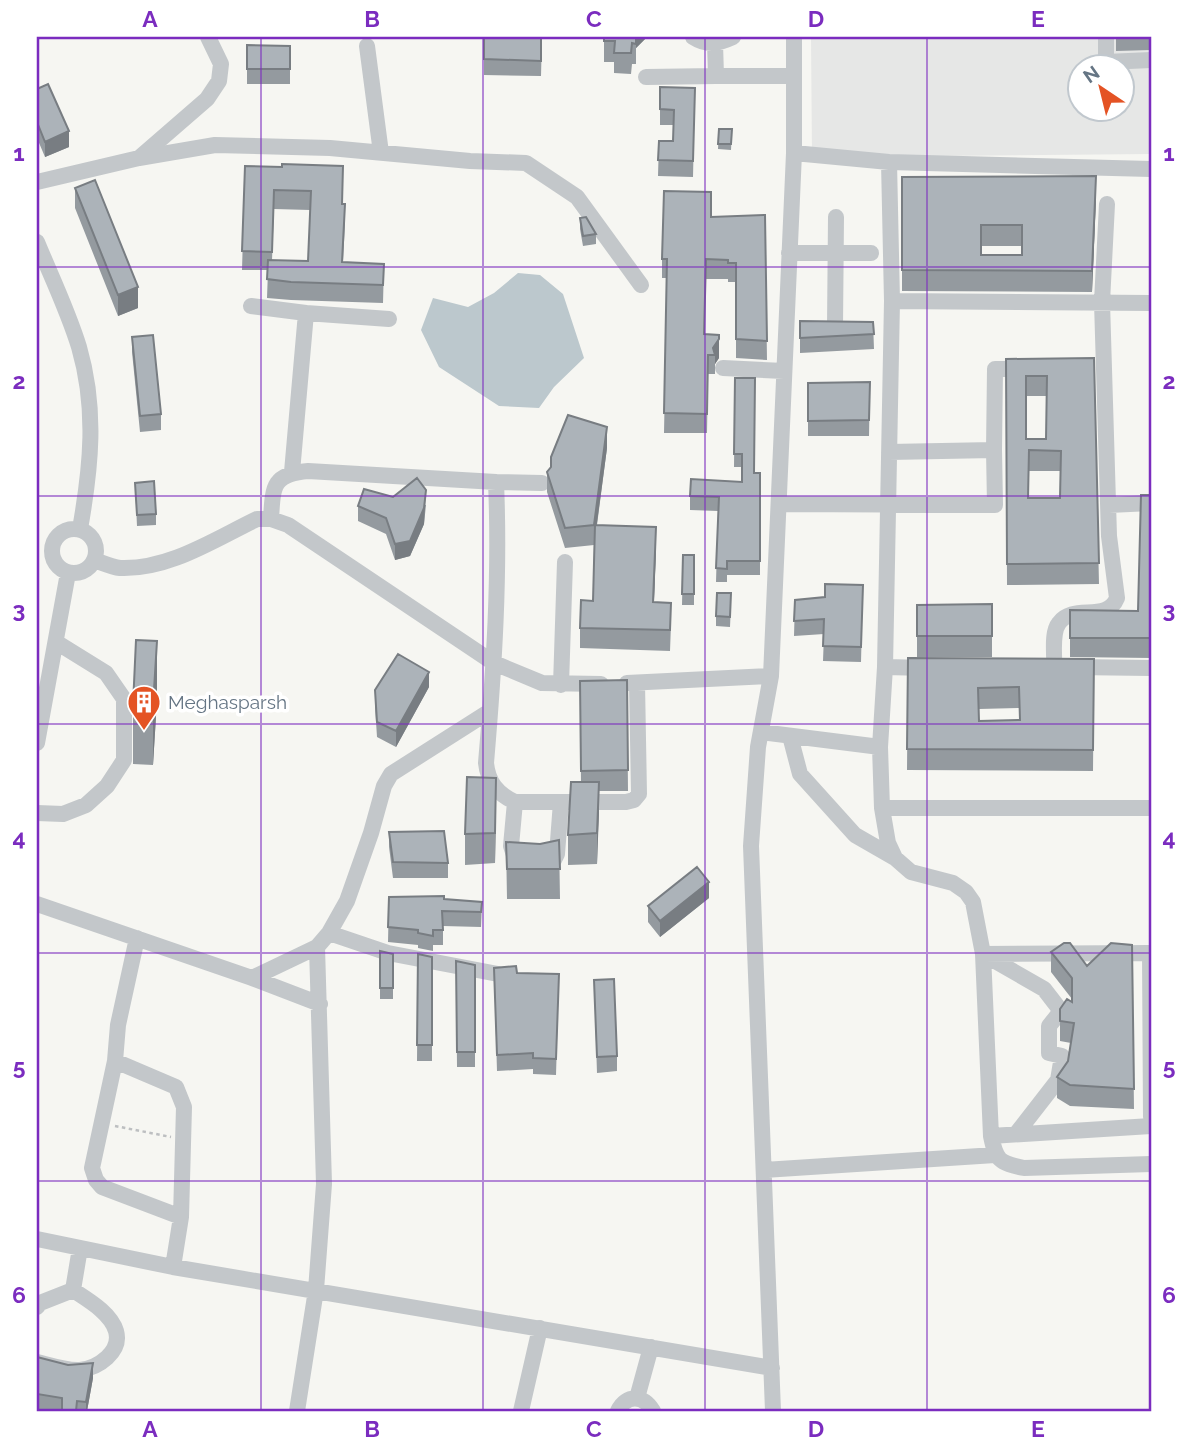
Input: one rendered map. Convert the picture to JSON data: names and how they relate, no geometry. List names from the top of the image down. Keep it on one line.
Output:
{"places":{"building":["Meghasparsh"]},"north":"top left","grid":{"columns":["A","B","C","D","E"],"rows":["1","2","3","4","5","6"]}}
